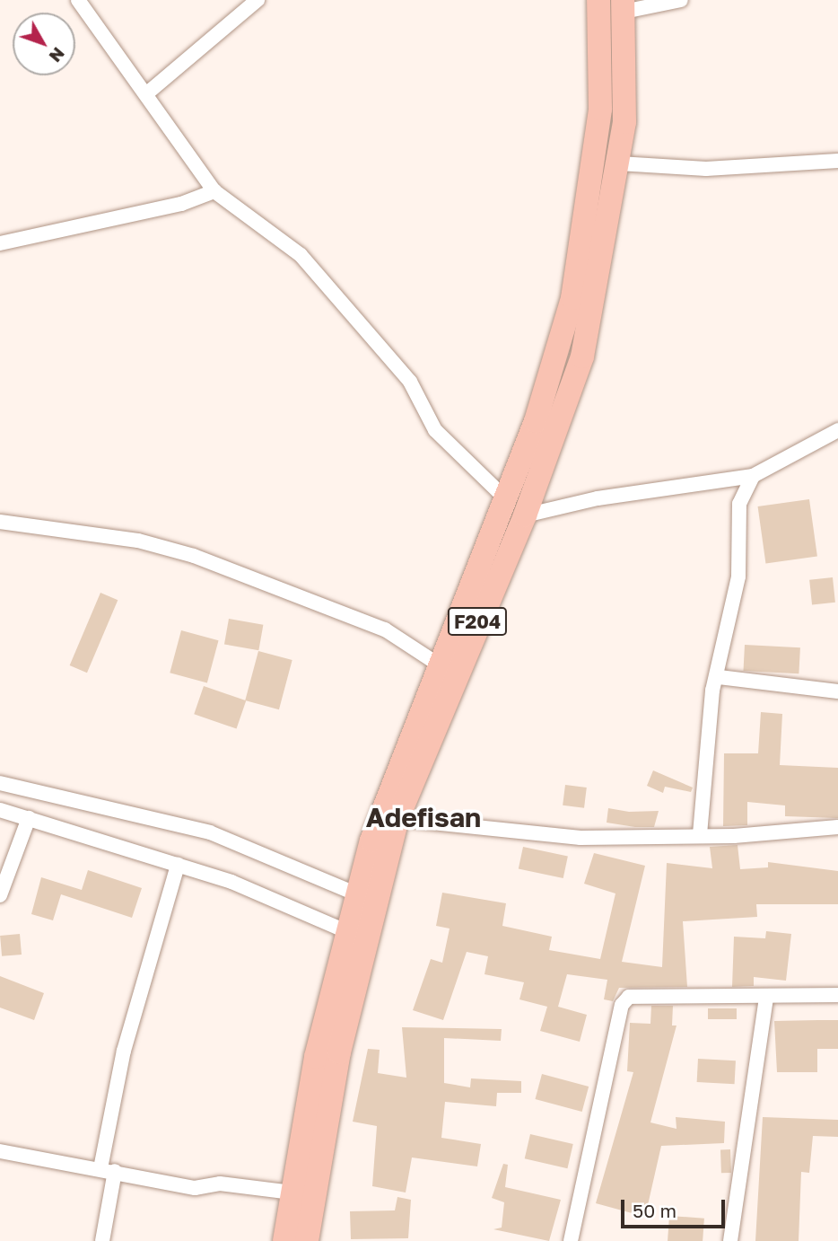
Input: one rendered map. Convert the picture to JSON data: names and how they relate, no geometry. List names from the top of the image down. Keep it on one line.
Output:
{"streets":{"main road":["F204"]},"districts":["Adefisan"],"scale_bar":"50 m","north":"bottom right"}
